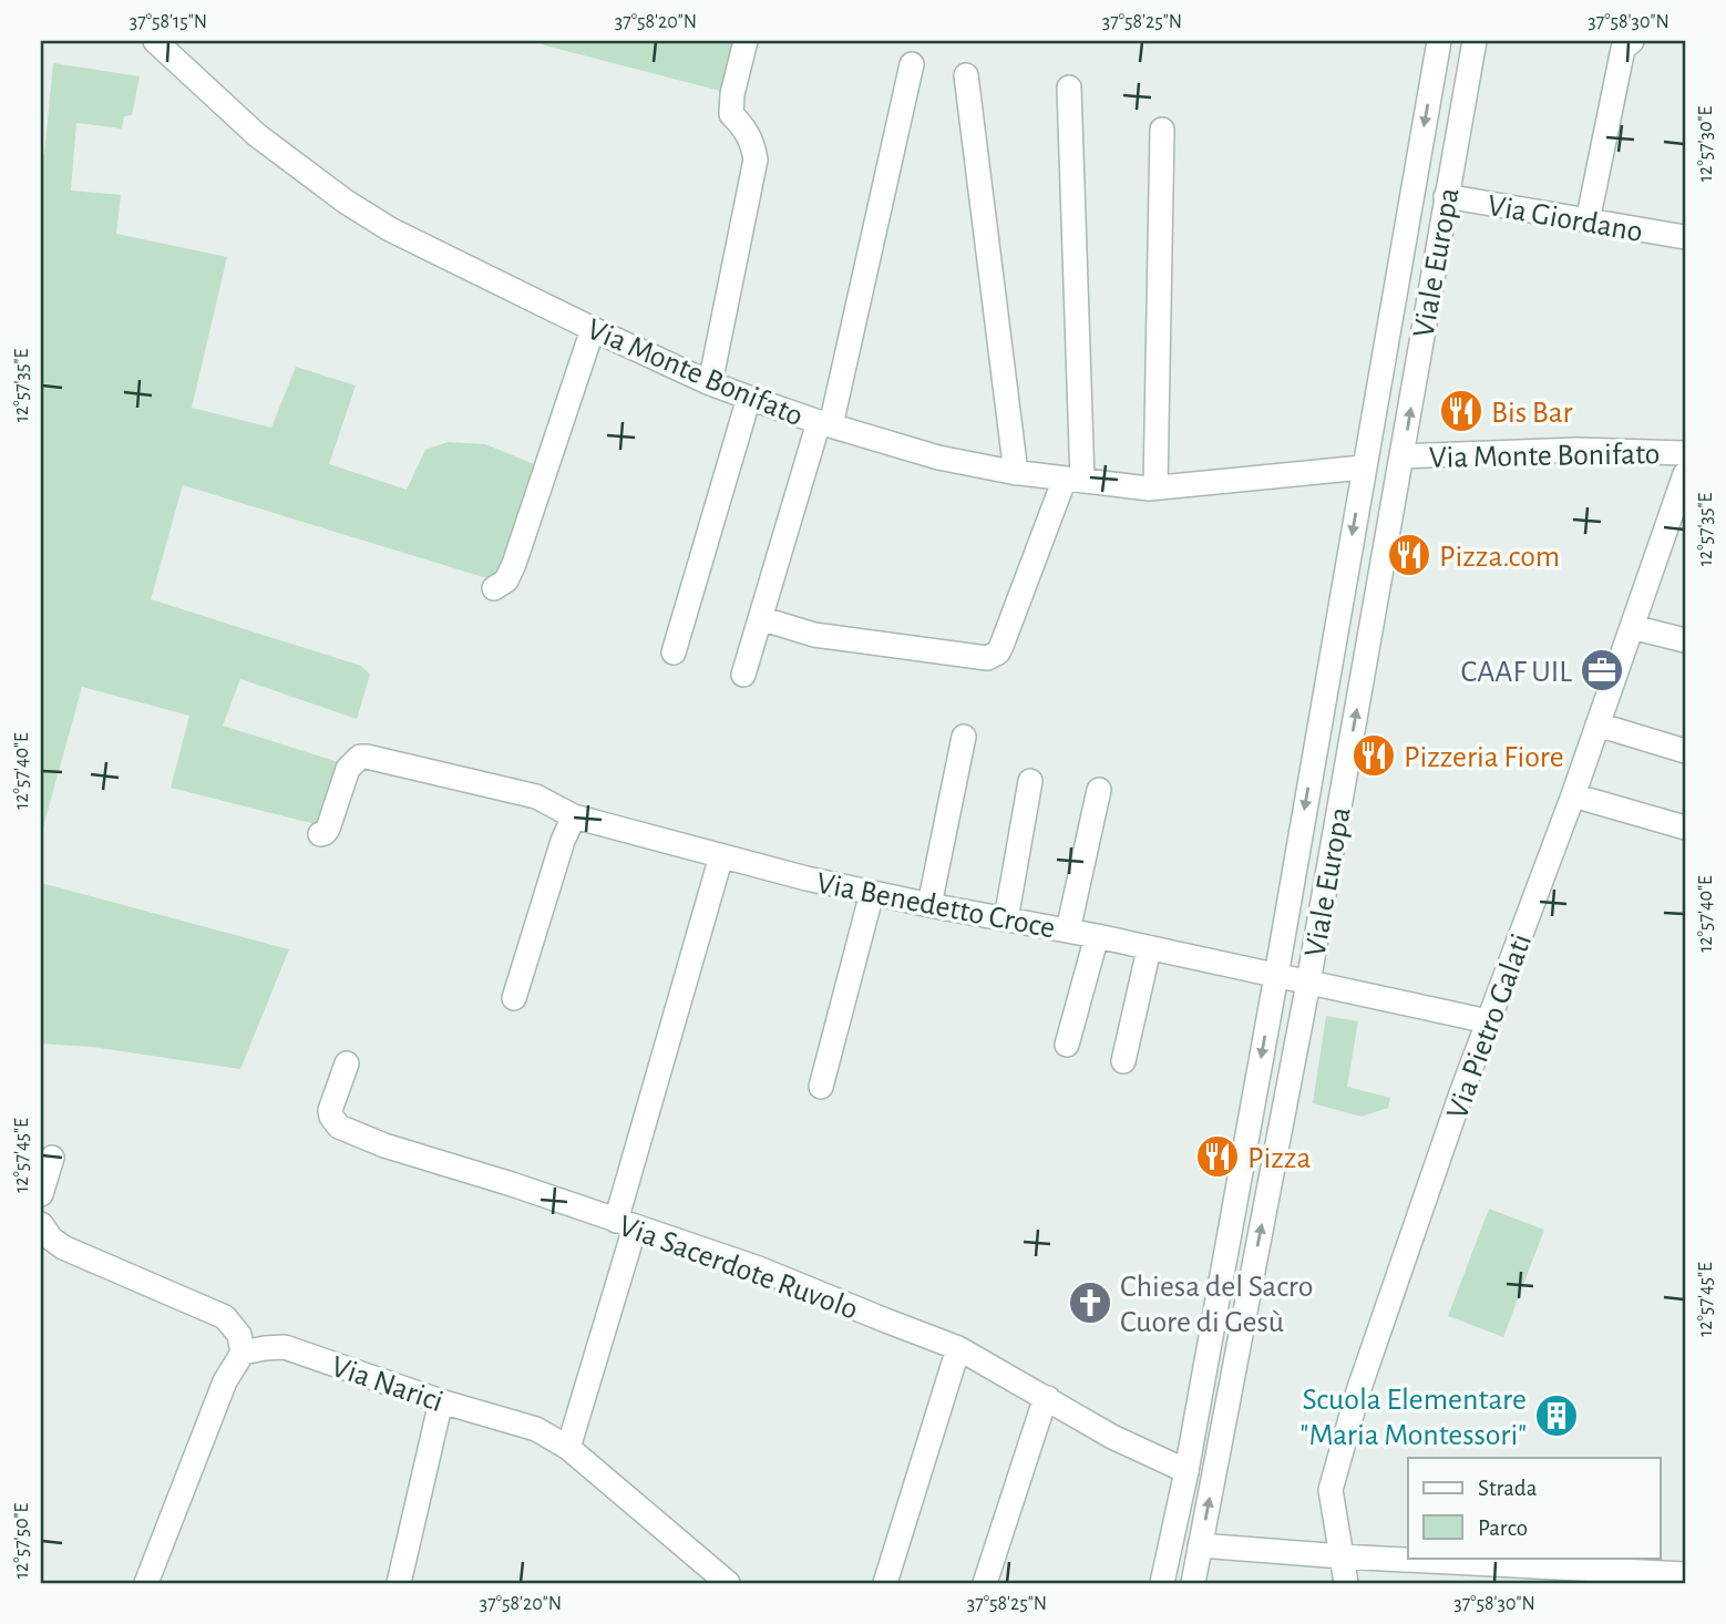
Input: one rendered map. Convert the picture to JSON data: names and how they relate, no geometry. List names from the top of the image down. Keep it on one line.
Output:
{"streets":{"street":["Via Giordano","Viale Europa","Via Monte Bonifato","Via Benedetto Croce","Via Pietro Galati","Via Sacerdote Ruvolo","Via Narici"]},"crossings":[["Via Giordano","Viale Europa"],["Viale Europa","Via Monte Bonifato"],["Viale Europa","Via Benedetto Croce"],["Viale Europa","Via Sacerdote Ruvolo"],["Via Benedetto Croce","Via Pietro Galati"]],"places":{"restaurant":["Bis Bar","Pizza.com","Pizzeria Fiore","Pizza"],"office":["CAAF UIL"],"church":["Chiesa del Sacro Cuore di Gesù"],"building":["Scuola Elementare \"Maria Montessori\""]},"legend":["Strada","Parco"],"coordinates":["37°58'15\"N","37°58'20\"N","37°58'25\"N","37°58'30\"N","12°57'30\"E","12°57'35\"E","12°57'40\"E","12°57'45\"E","12°57'50\"E"]}
